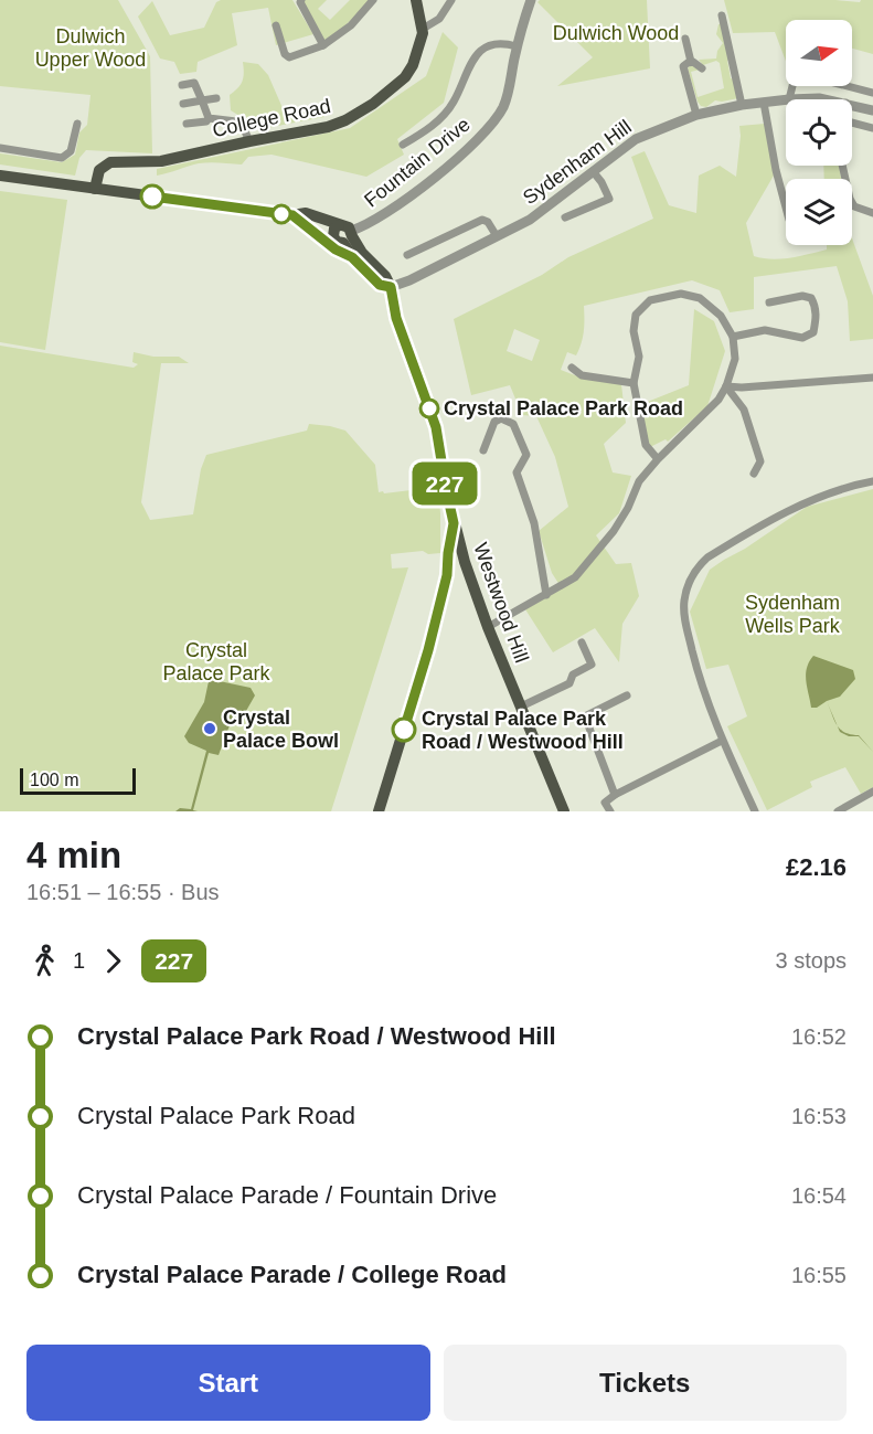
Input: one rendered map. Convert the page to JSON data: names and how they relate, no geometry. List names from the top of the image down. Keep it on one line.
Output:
{"streets":{"main road":["College Road","Westwood Hill"],"street":["Fountain Drive","Sydenham Hill"]},"crossings":[["Fountain Drive","Westwood Hill"],["Sydenham Hill","Westwood Hill"]],"parks":["Dulwich Wood","Dulwich Upper Wood","Sydenham Wells Park","Crystal Palace Park"],"places":["Crystal Palace Park Road","Crystal Palace Bowl","Crystal Palace Park Road / Westwood Hill"],"lines":["bus line 227"],"scale_bar":"100 m","north":"right","page":{"on_map":"227","scale":"100 m","heading":["4 min","16:51 – 16:55 · Bus","£2.16"],"legs":["1","227","3 stops"],"list":[{"name":"Crystal Palace Park Road / Westwood Hill","value":"16:52"},{"name":"Crystal Palace Park Road","value":"16:53"},{"name":"Crystal Palace Parade / Fountain Drive","value":"16:54"},{"name":"Crystal Palace Parade / College Road","value":"16:55"}],"buttons":["Start","Tickets"]}}
